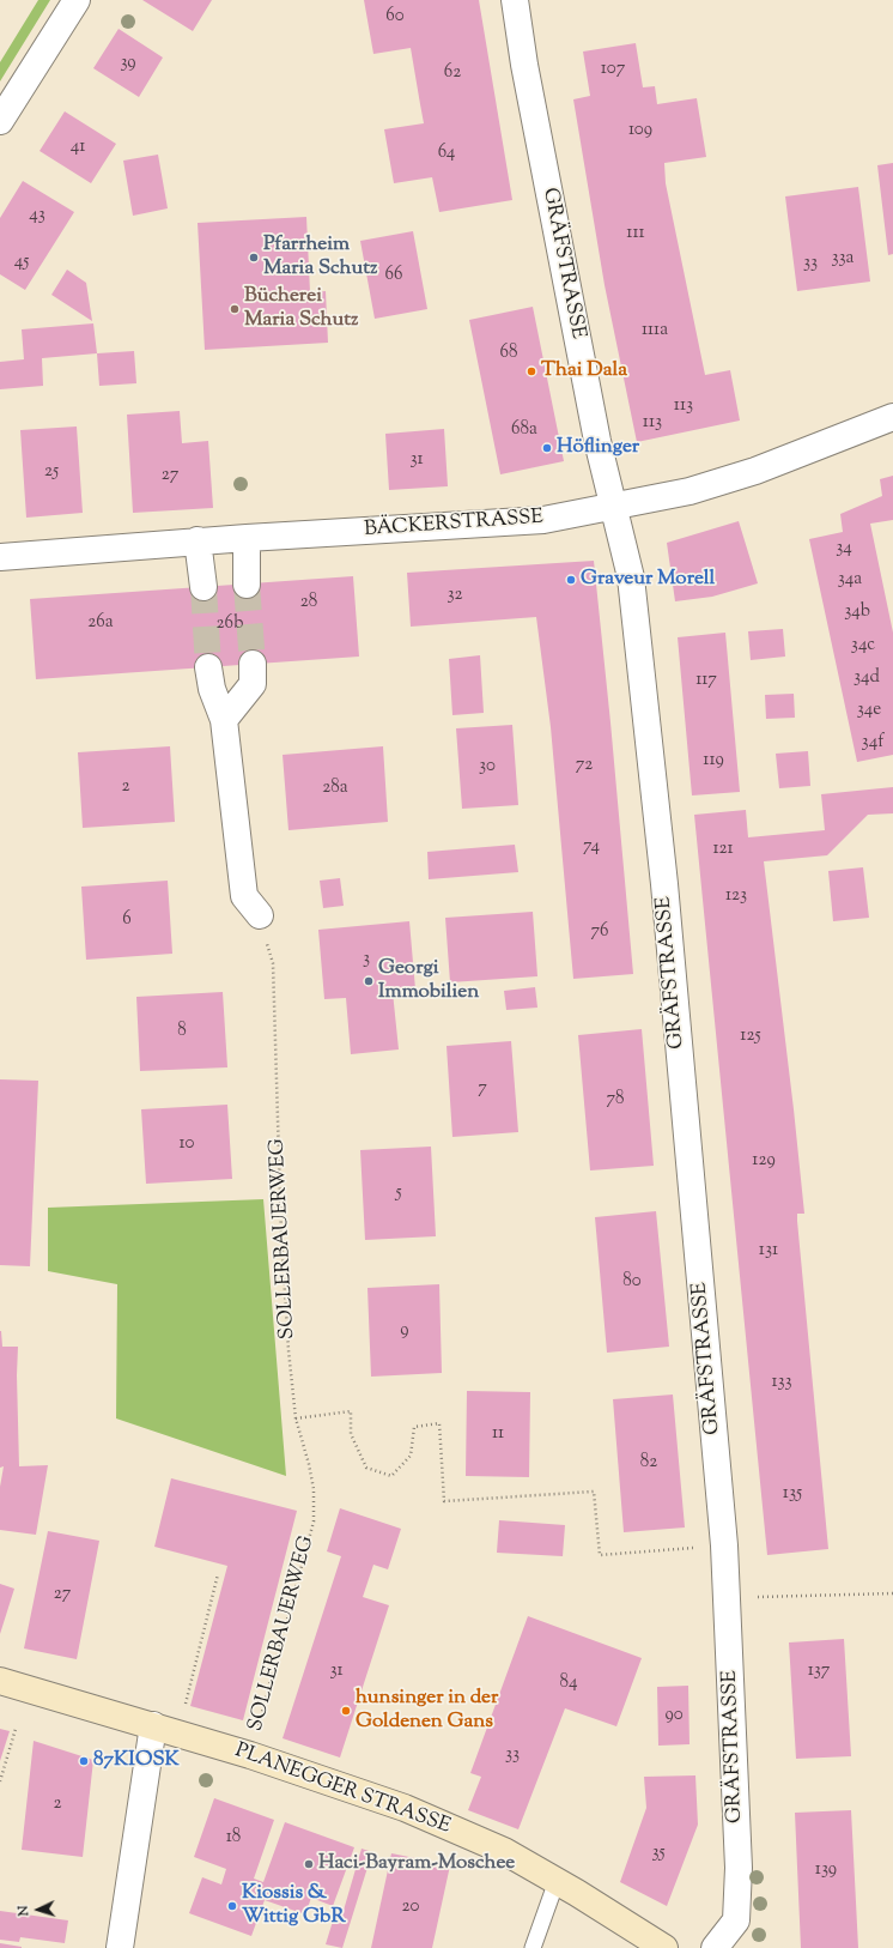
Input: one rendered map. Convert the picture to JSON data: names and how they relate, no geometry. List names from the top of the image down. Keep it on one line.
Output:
{"streets":{"main road":["PLANEGGER STRASSE"],"street":["GRÄFSTRASSE","BÄCKERSTRASSE"],"path":["SOLLERBAUERWEG"]},"crossings":[["GRÄFSTRASSE","BÄCKERSTRASSE"],["SOLLERBAUERWEG","PLANEGGER STRASSE"]],"places":["Pfarrheim Maria Schutz","Bücherei Maria Schutz","Thai Dala","Höflinger","Graveur Morell","Georgi Immobilien","hunsinger in der Goldenen Gans","87KIOSK","Haci-Bayram-Moschee","Kiossis & Wittig GbR"],"house_numbers":["60","39","107","62","109","41","64","43","111","33a","45","33","66","111a","68","113","113","68a","31","25","27","34","34a","32","28","34b","26a","26b","34c","34d","117","34e","34f","119","72","30","2","28a","74","121","123","6","76","3","8","125","7","78","10","129","5","131","80","9","133","11","82","135","27","31","137","84","90","33","2","18","35","139","20"],"north":"left"}
